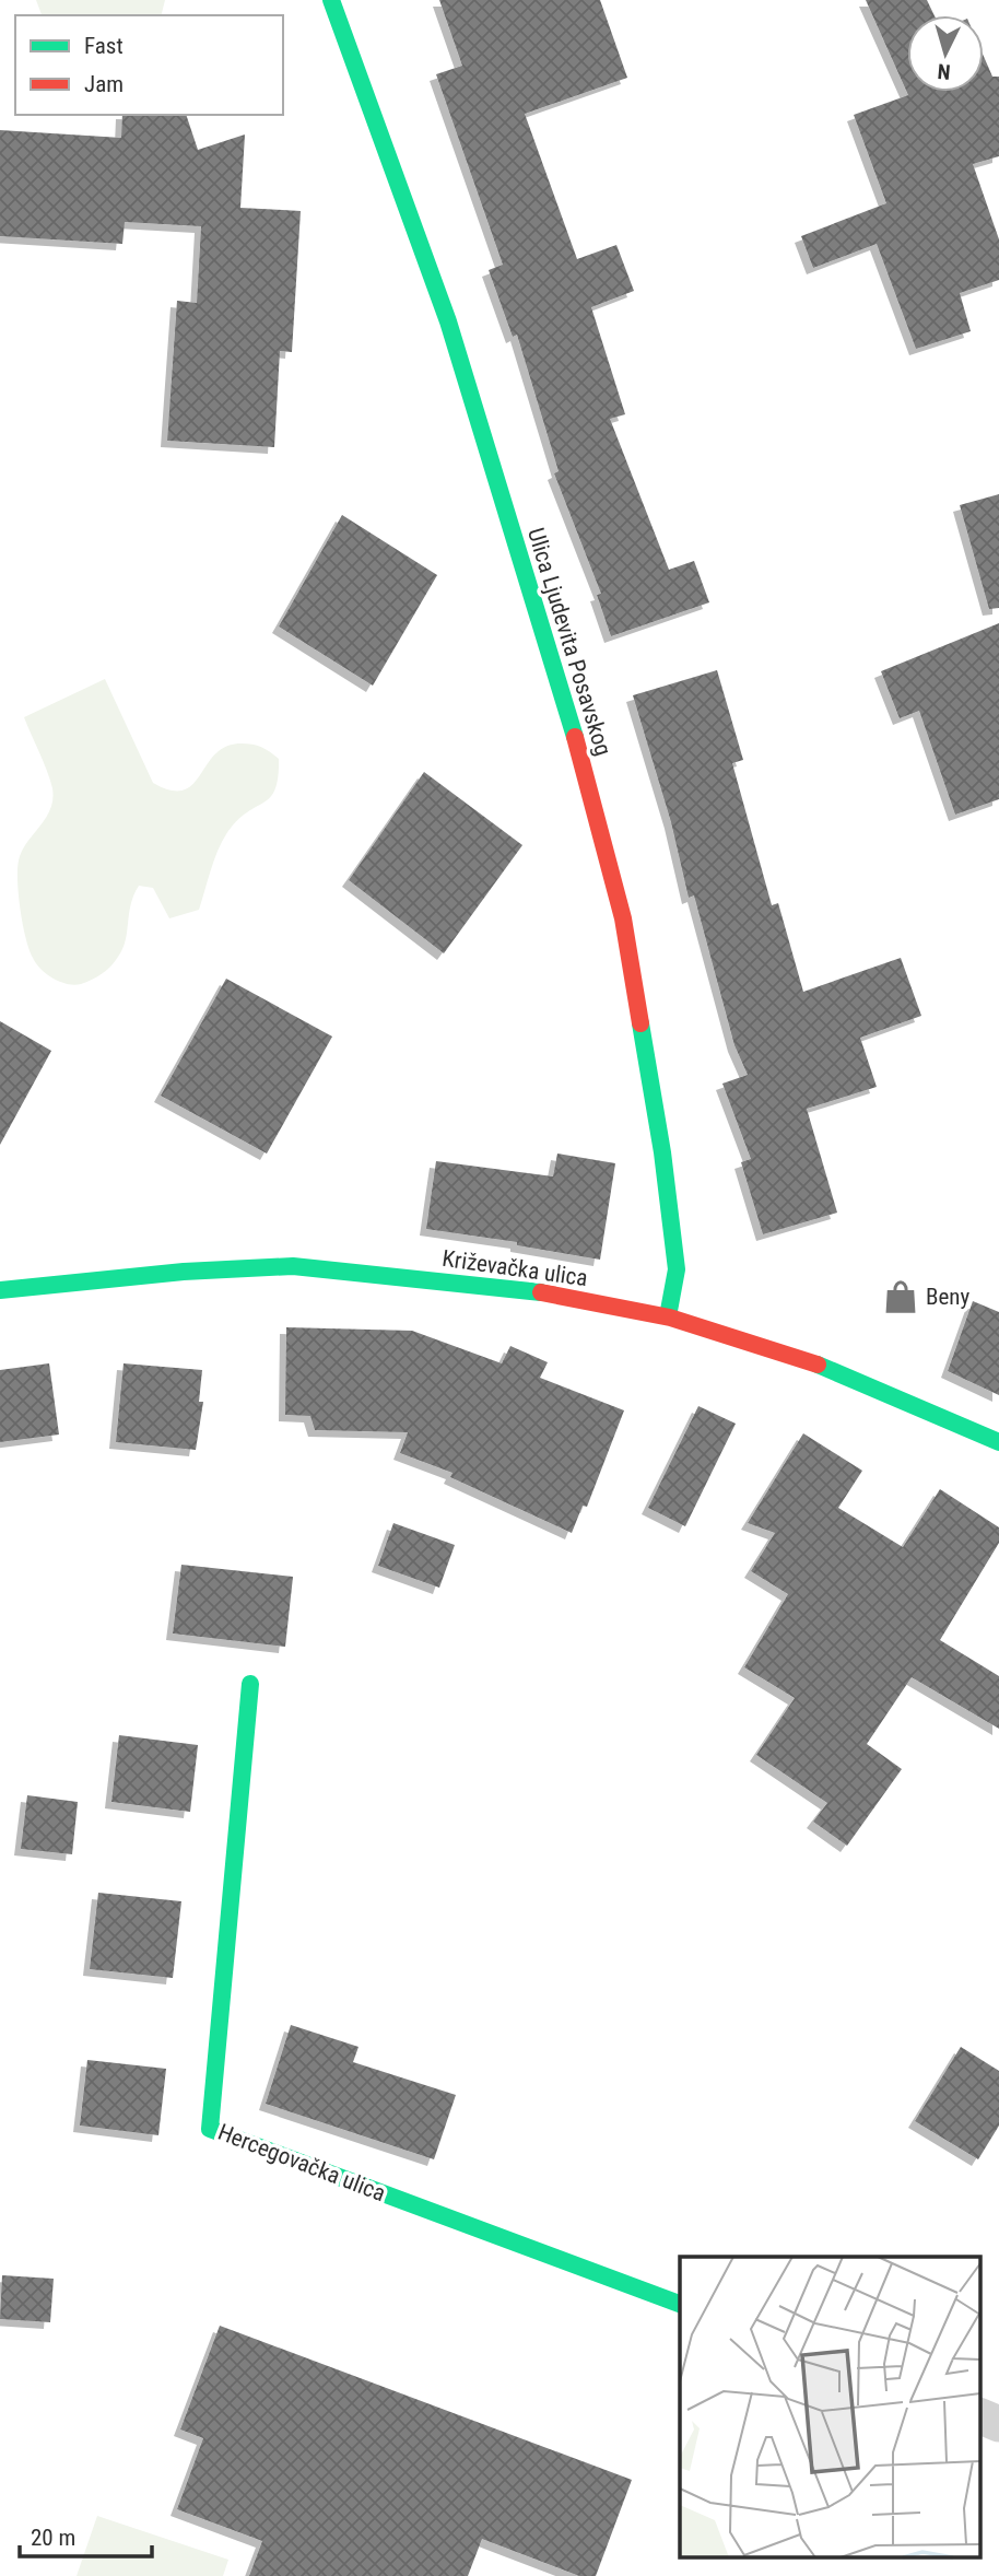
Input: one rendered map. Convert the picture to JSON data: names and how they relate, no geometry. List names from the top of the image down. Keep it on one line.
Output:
{"streets":{"street":["Ulica Ljudevita Posavskog","Križevačka ulica","Hercegovačka ulica"]},"crossings":[["Ulica Ljudevita Posavskog","Križevačka ulica"]],"places":{"shop":["Beny"]},"legend":["Fast","Jam"],"scale_bar":"20 m","north":"bottom"}
